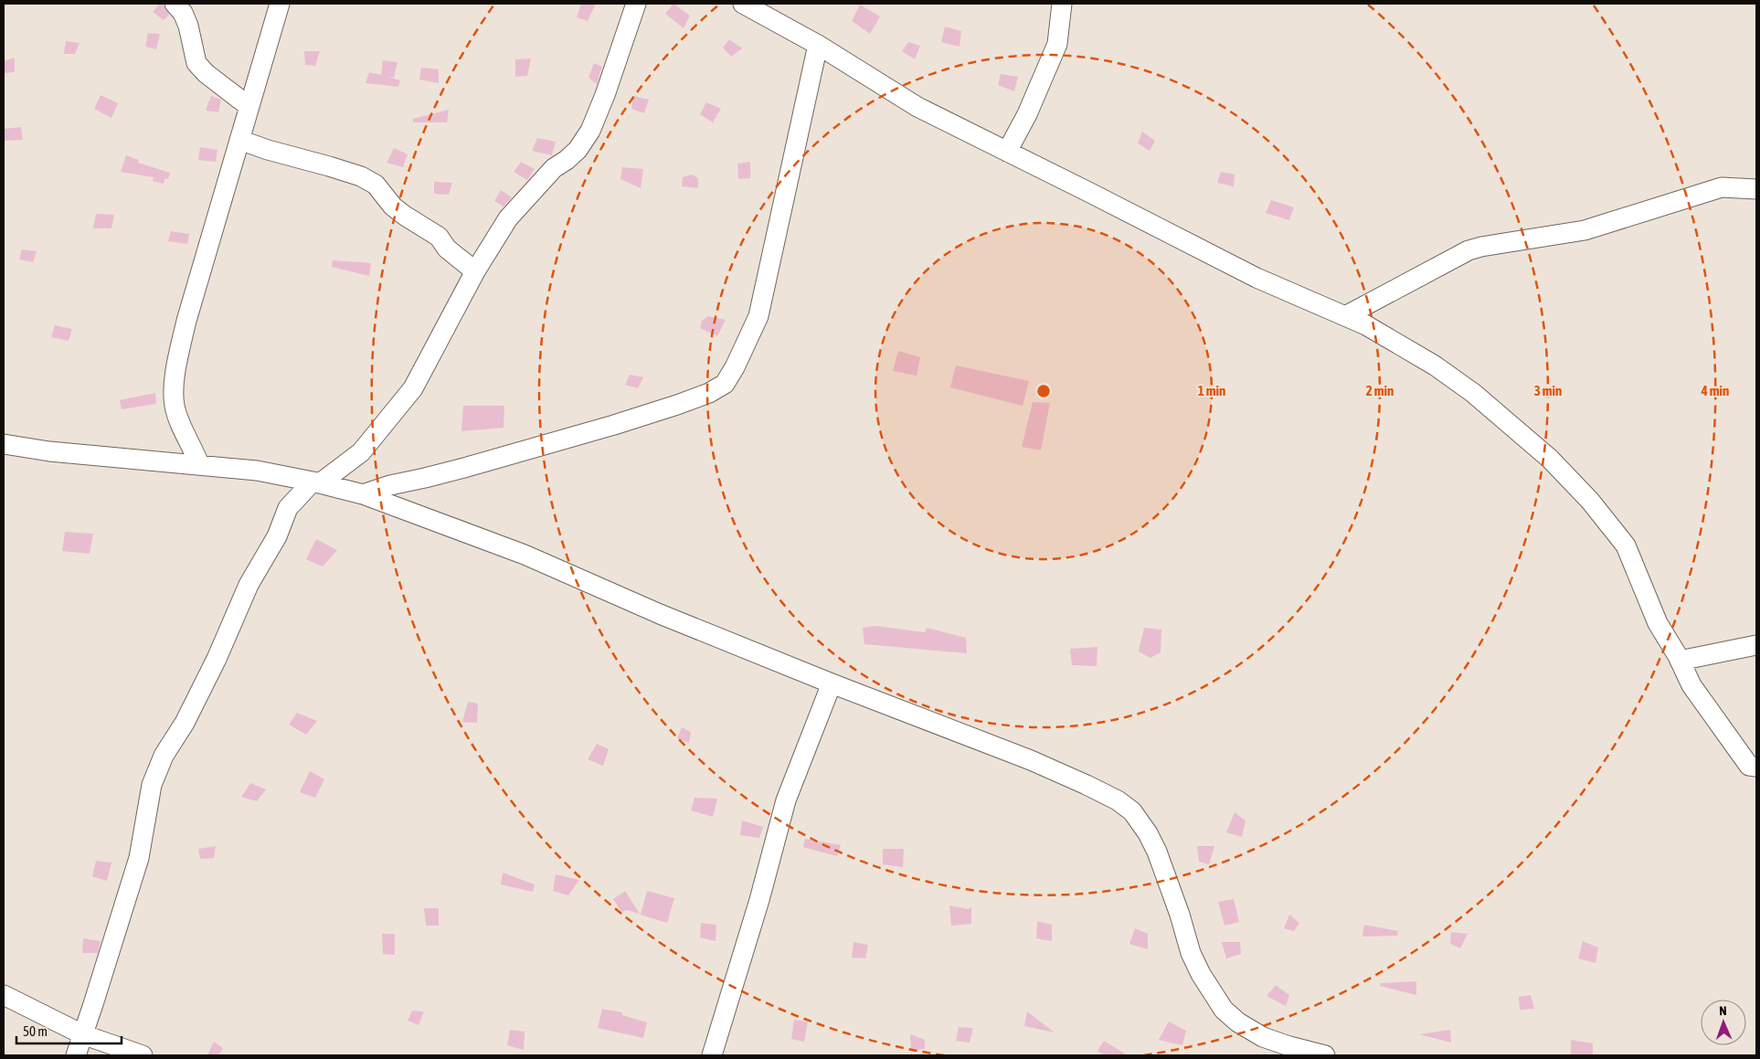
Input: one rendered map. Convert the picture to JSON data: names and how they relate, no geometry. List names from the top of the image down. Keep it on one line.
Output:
{"scale_bar":"50 m","north":"top","rings":["1 min","2 min","3 min","4 min"]}
